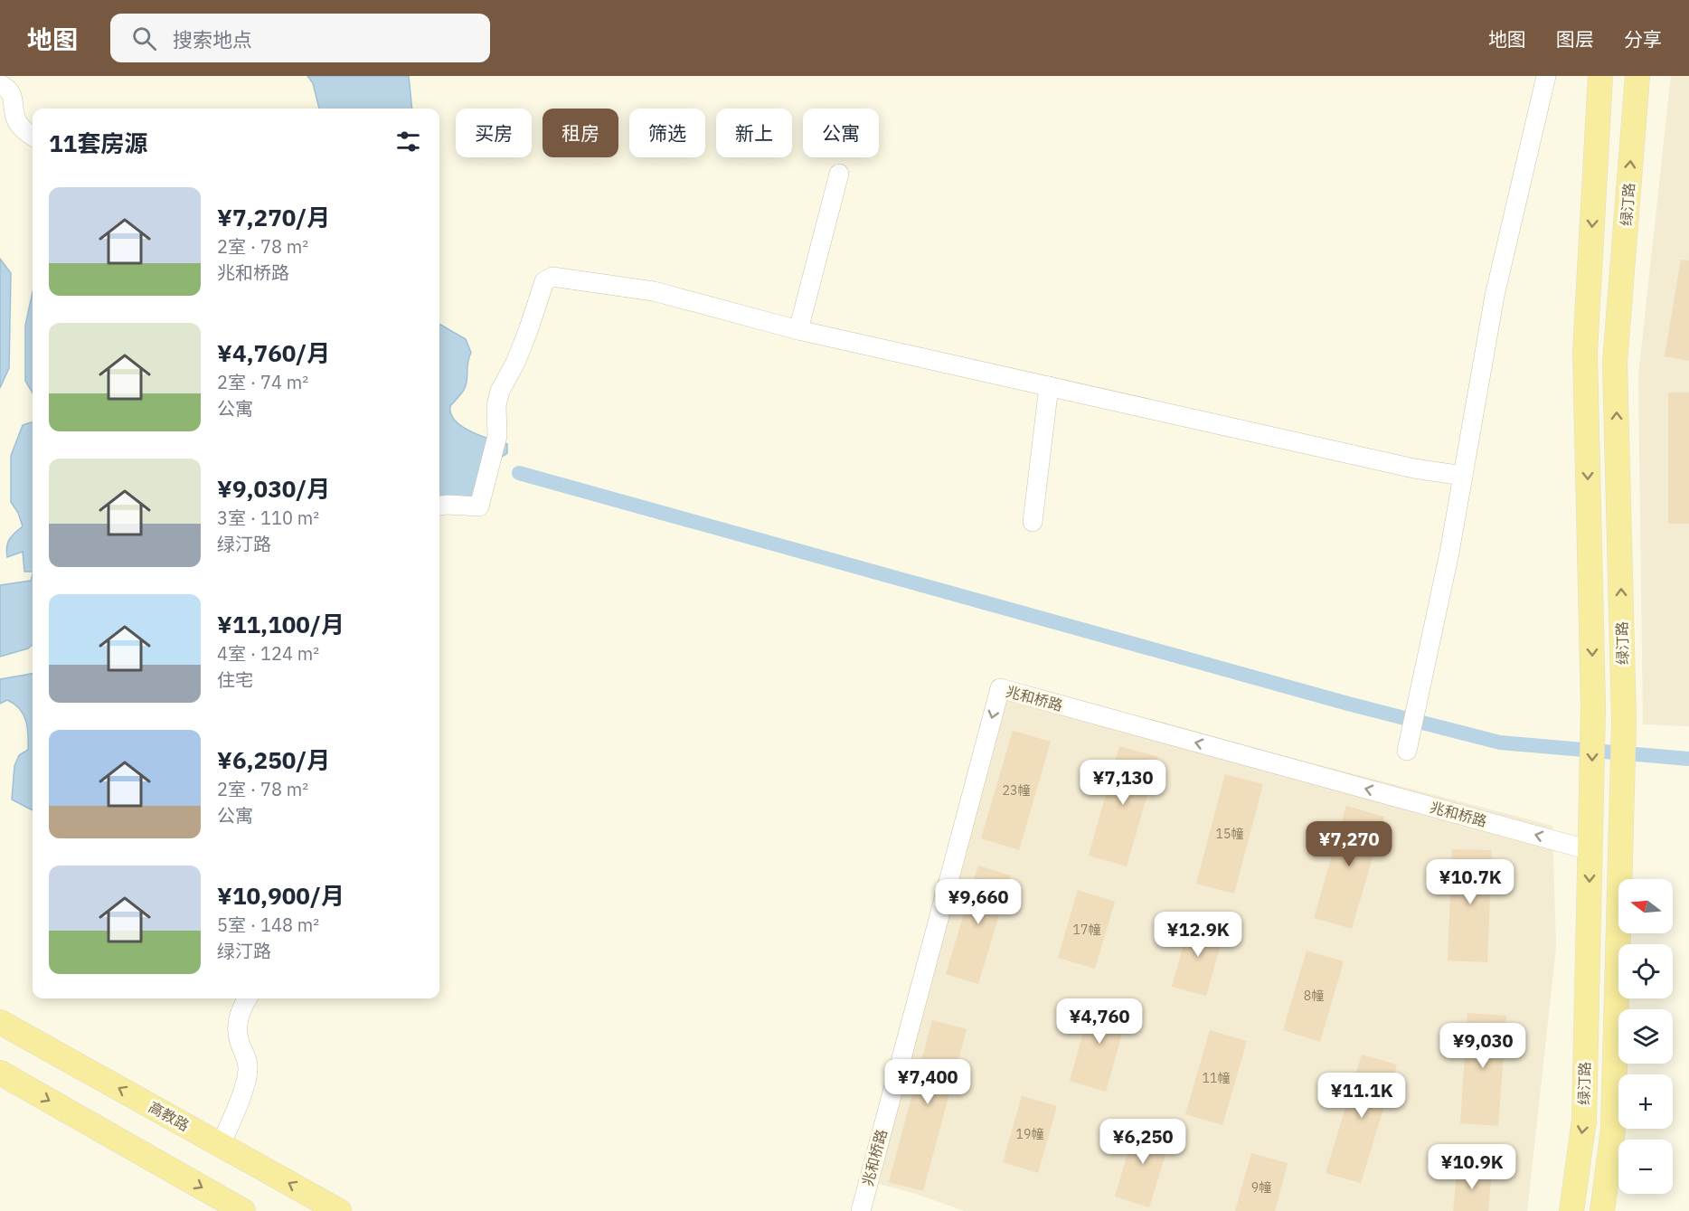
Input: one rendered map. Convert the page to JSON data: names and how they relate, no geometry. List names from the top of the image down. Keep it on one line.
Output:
{"streets":{"main road":["绿汀路","高教路"],"street":["兆和桥路"]},"crossings":[["绿汀路","兆和桥路"]],"house_numbers":["23幢","15幢","17幢","8幢","11幢","19幢","9幢"],"north":"left","page":{"header":"地图","search":"搜索地点","nav":["地图","图层","分享"],"chip":["买房","租房","筛选","新上","公寓"],"heading":"11套房源","list":[{"name":"¥7,270/月","note":"2室 · 78 m² · 兆和桥路"},{"name":"¥4,760/月","note":"2室 · 74 m² · 公寓"},{"name":"¥9,030/月","note":"3室 · 110 m² · 绿汀路"},{"name":"¥11,100/月","note":"4室 · 124 m² · 住宅"},{"name":"¥6,250/月","note":"2室 · 78 m² · 公寓"},{"name":"¥10,900/月","note":"5室 · 148 m² · 绿汀路"}],"price":["¥7,130","¥7,270","¥10.7K","¥9,660","¥12.9K","¥4,760","¥9,030","¥7,400","¥11.1K","¥6,250","¥10.9K"],"map_buttons":["+","−"]}}
